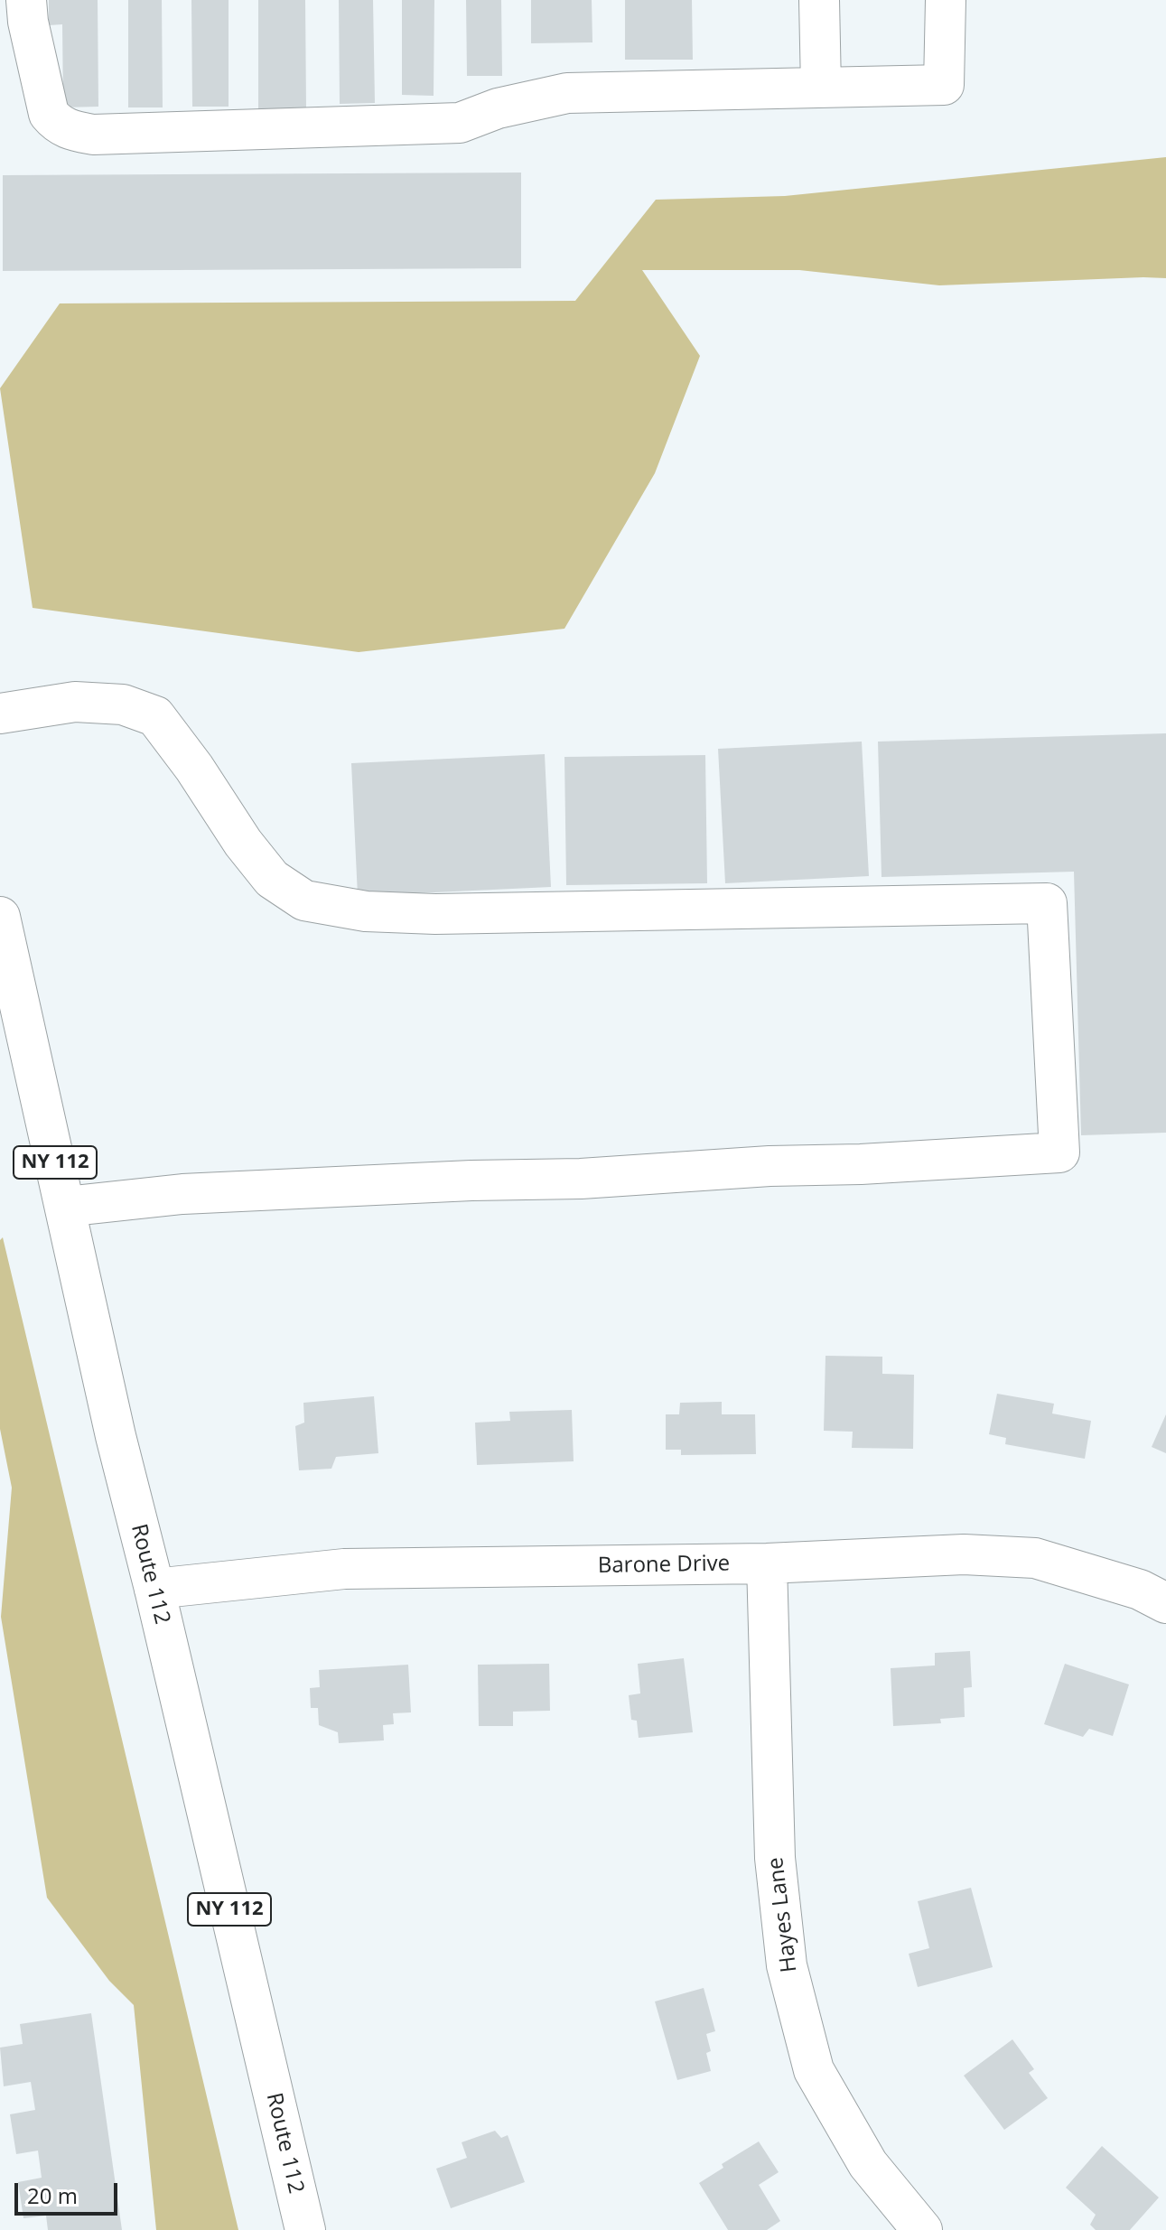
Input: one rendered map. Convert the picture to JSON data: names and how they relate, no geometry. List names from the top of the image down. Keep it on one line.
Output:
{"streets":{"street":["NY 112","Barone Drive","Route 112","Hayes Lane"]},"crossings":[["Barone Drive","Route 112"],["Barone Drive","Hayes Lane"]],"scale_bar":"20 m"}
